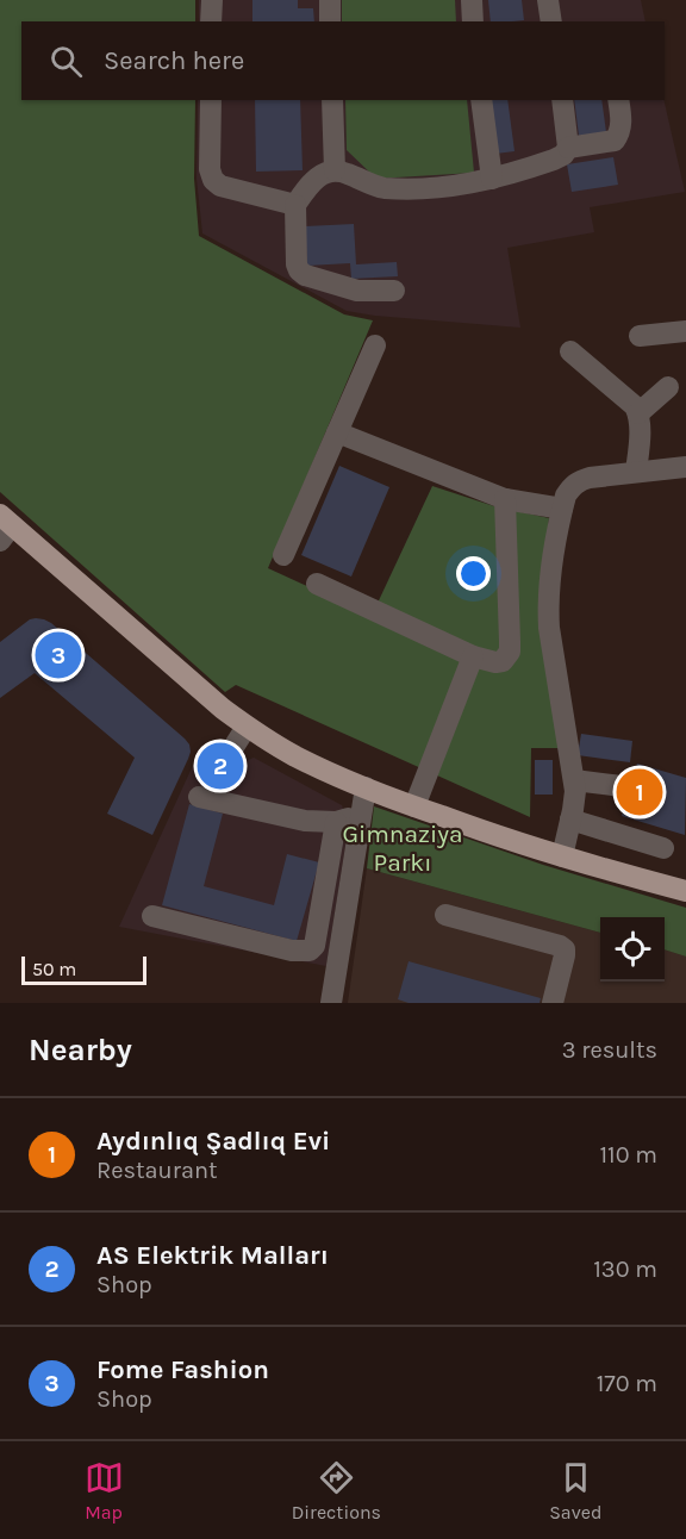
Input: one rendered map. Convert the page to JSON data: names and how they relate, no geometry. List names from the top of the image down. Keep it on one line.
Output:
{"parks":["Gimnaziya Parkı"],"scale_bar":"50 m","page":{"search":"Search here","pins":["3","2","1"],"scale":"50 m","heading":["Nearby","3 results"],"list":[{"mark":"1","name":"Aydınlıq Şadlıq Evi","note":"Restaurant","value":"110 m"},{"mark":"2","name":"AS Elektrik Malları","note":"Shop","value":"130 m"},{"mark":"3","name":"Fome Fashion","note":"Shop","value":"170 m"}],"nav":["Map","Directions","Saved"]}}
